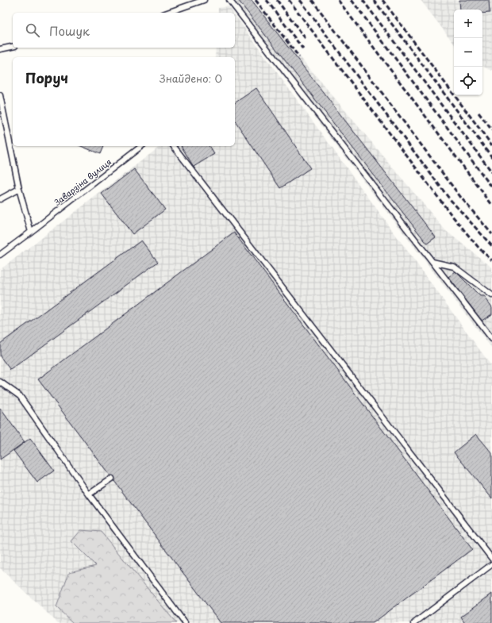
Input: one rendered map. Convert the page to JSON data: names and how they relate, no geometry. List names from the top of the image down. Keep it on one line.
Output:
{"streets":{"lane":["Заварзіна вулиця"]},"page":{"map_buttons":["+","−"],"search":"Пошук","heading":["Поруч","Знайдено: 0"]}}
